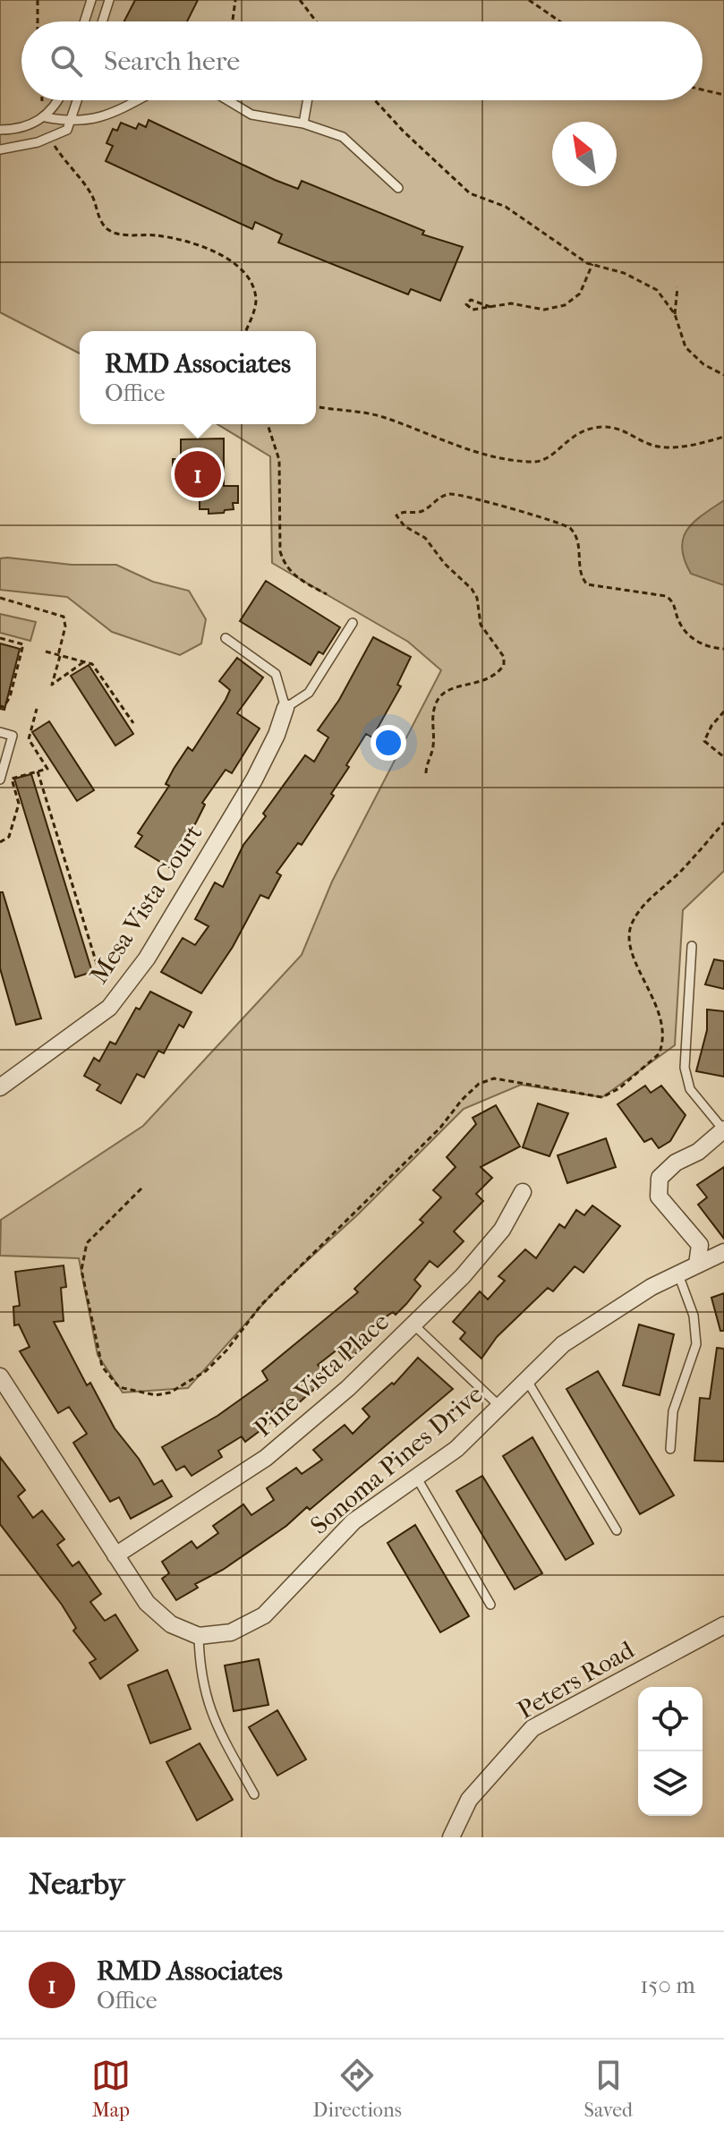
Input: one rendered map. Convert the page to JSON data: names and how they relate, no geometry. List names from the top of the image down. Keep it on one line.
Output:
{"streets":{"street":["Mesa Vista Court","Pine Vista Place","Sonoma Pines Drive","Peters Road"]},"north":"top left","page":{"search":"Search here","popup":["RMD Associates","Office"],"pins":"1","heading":"Nearby","list":[{"mark":"1","name":"RMD Associates","note":"Office","value":"150 m"}],"nav":["Map","Directions","Saved"]}}
